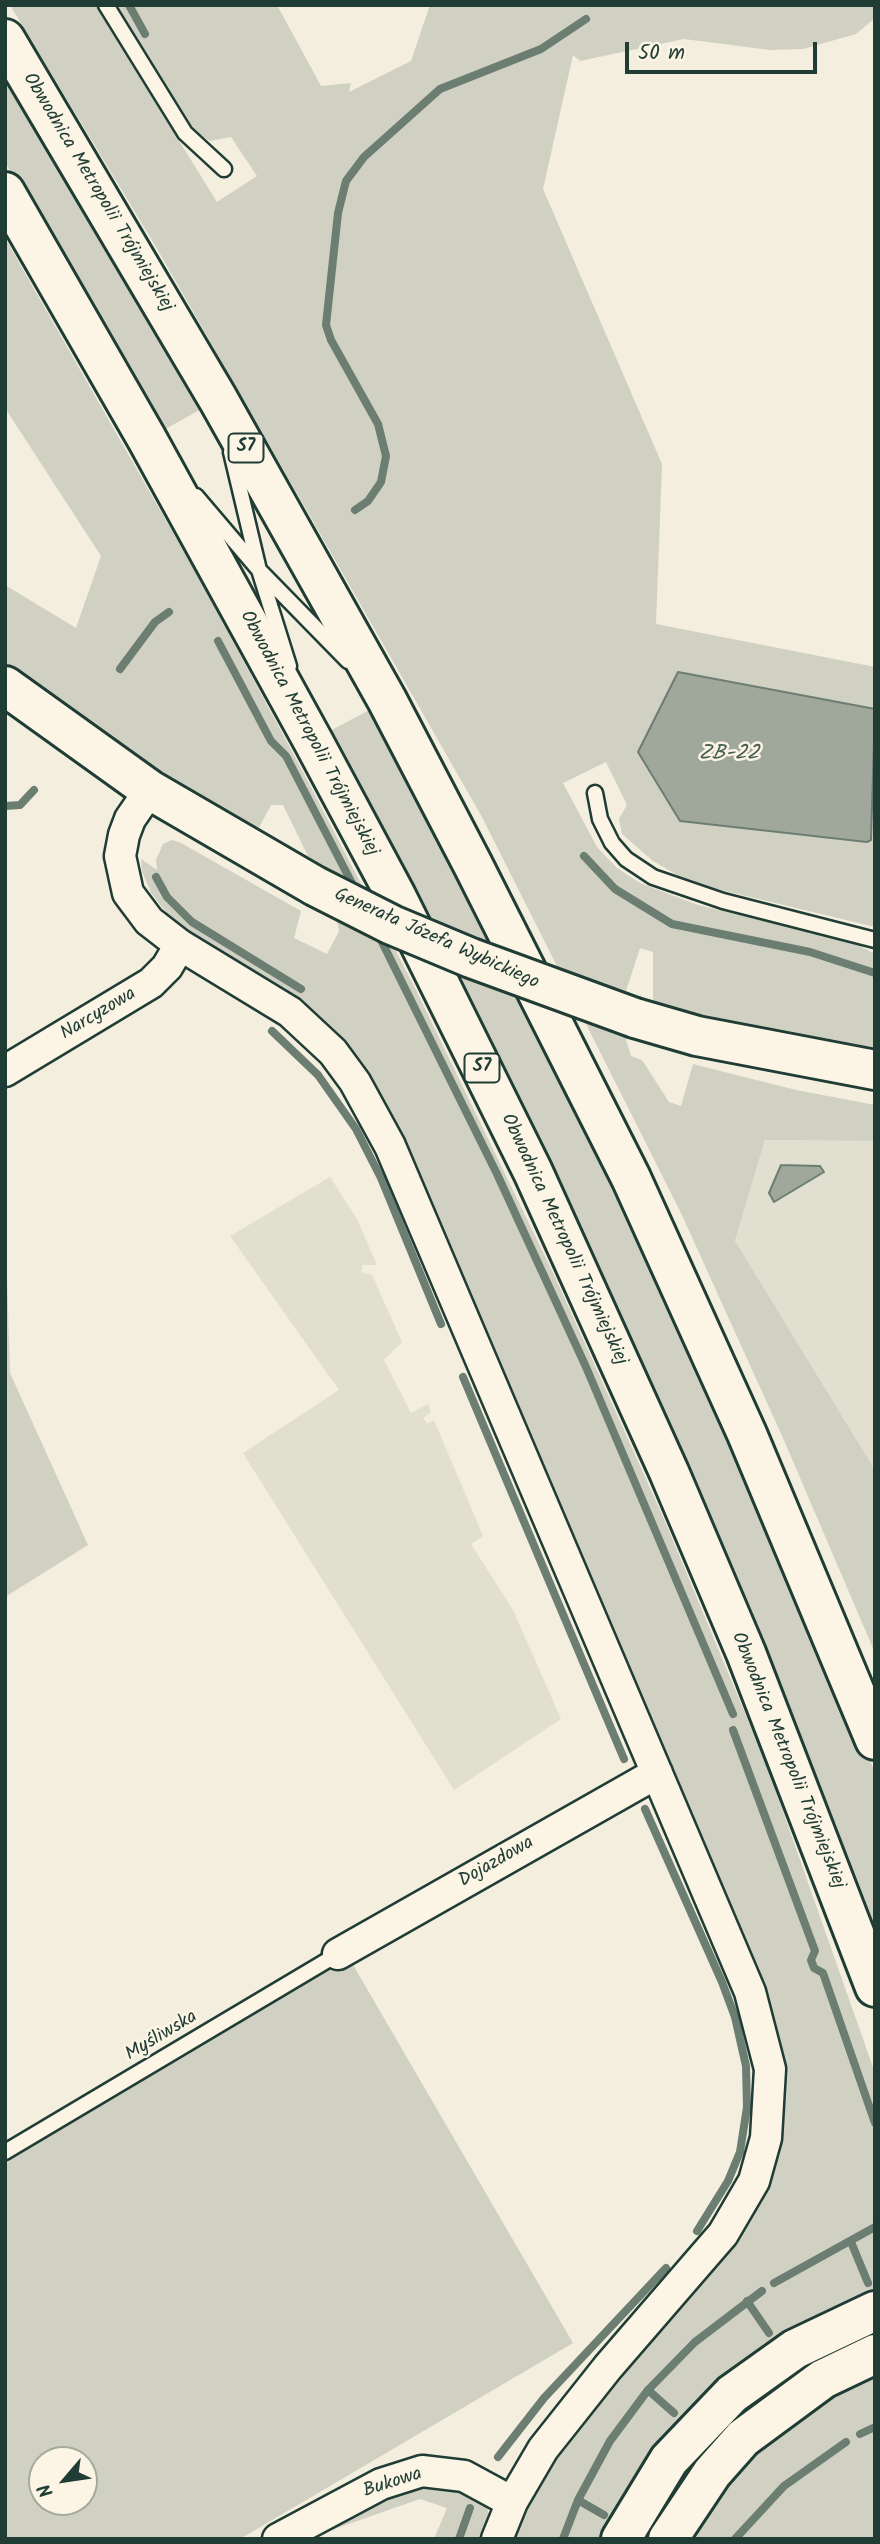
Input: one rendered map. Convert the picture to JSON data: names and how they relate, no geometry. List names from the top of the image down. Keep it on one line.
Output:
{"streets":{"main road":["Obwodnica Metropolii Trójmiejskiej","S7","Generała Józefa Wybickiego"],"street":["Narcyzowa","Dojazdowa","Bukowa"],"lane":["Myśliwska"]},"crossings":[["Dojazdowa","Myśliwska"]],"water":["ZB-22"],"scale_bar":"50 m","north":"bottom left"}
